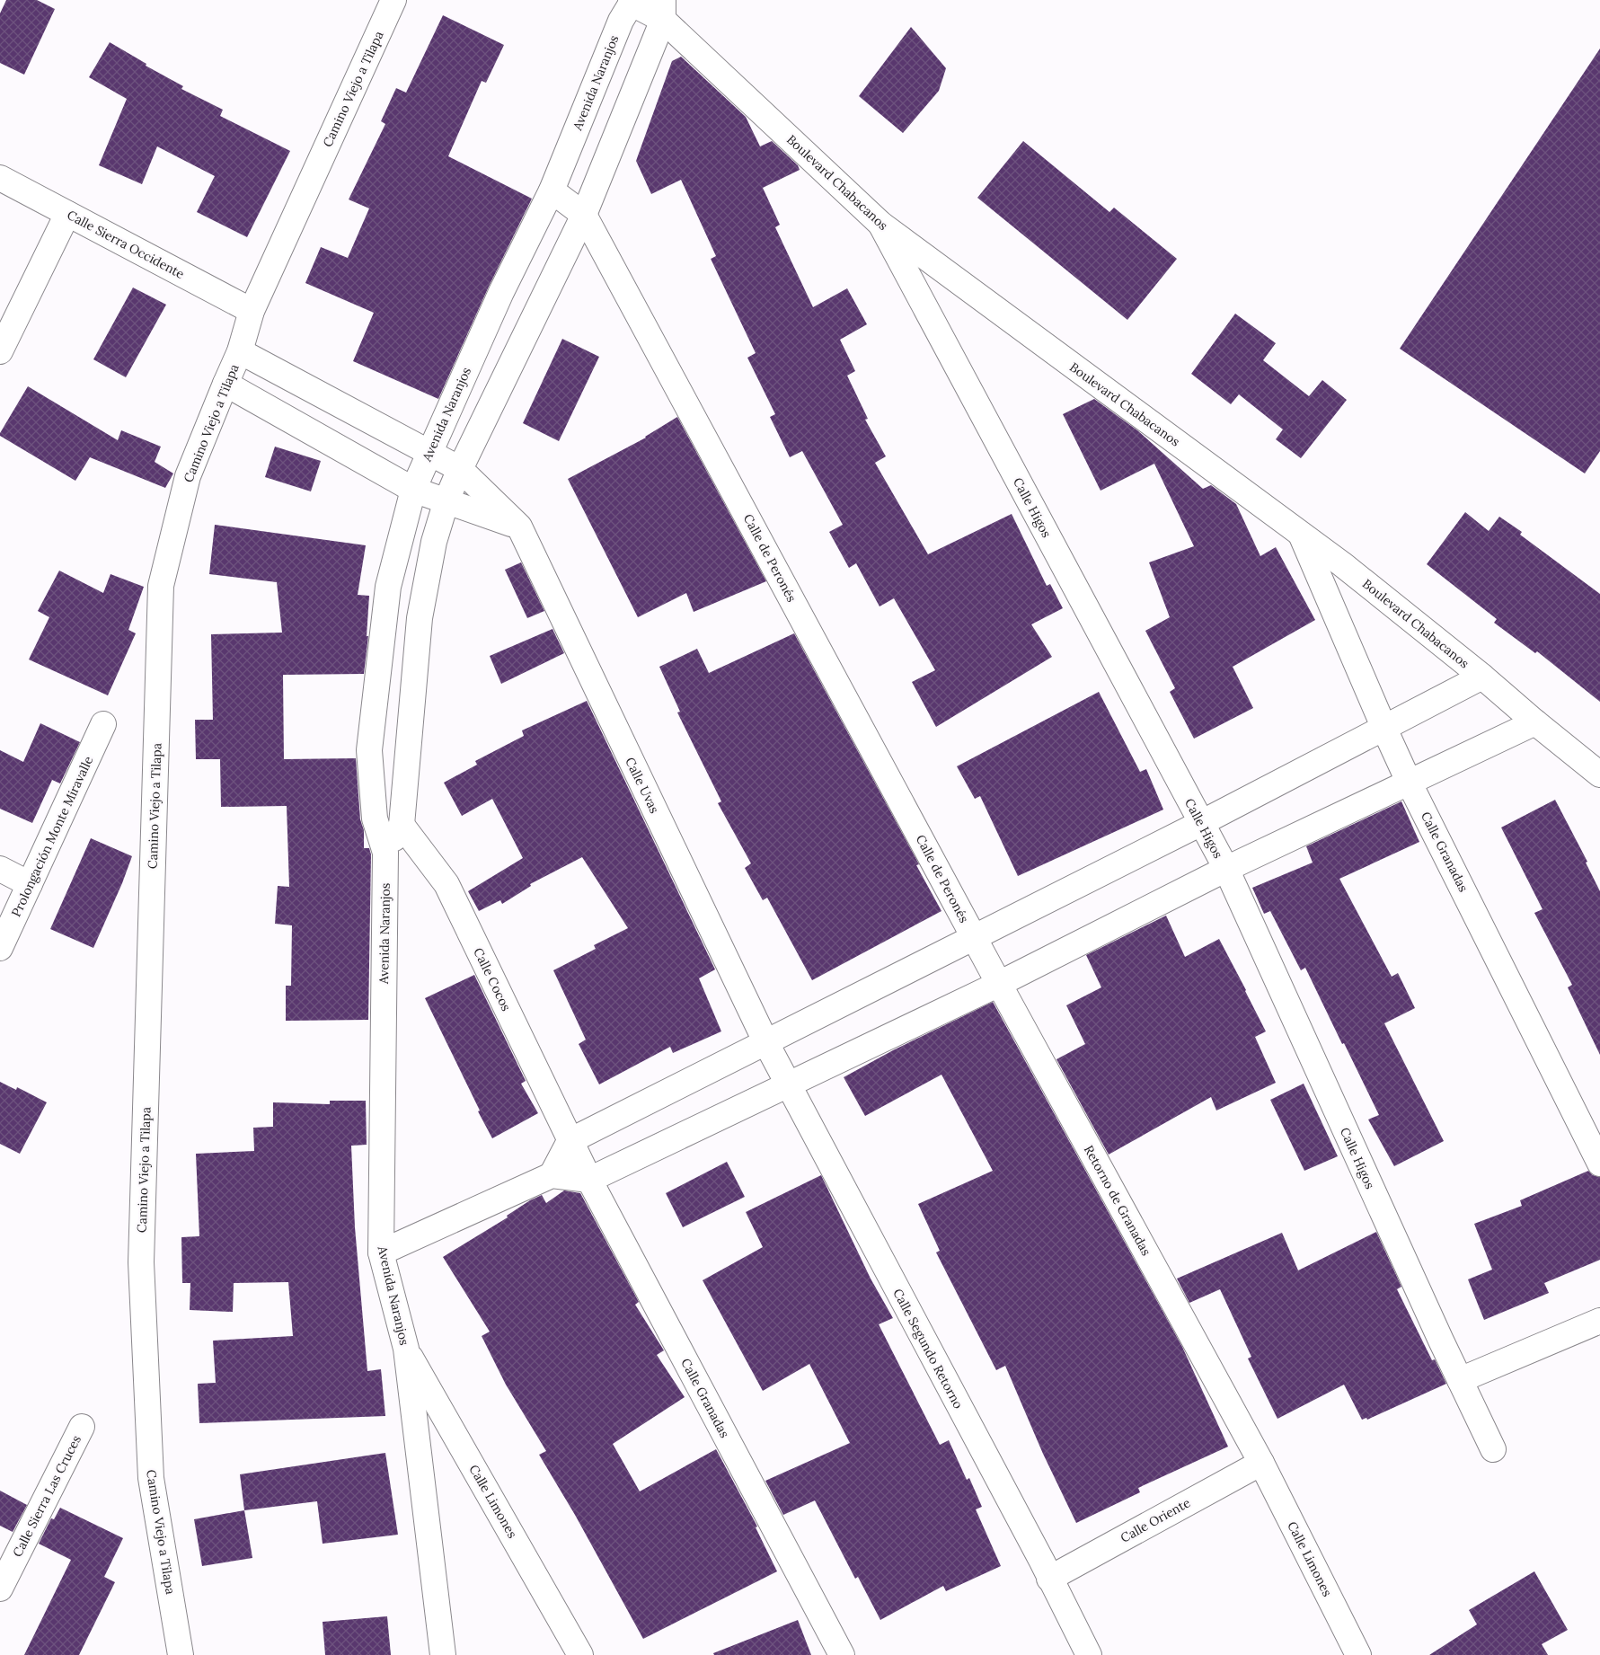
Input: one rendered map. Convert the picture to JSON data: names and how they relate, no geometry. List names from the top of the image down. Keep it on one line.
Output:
{"streets":{"street":["Avenida Naranjos","Camino Viejo a Tilapa","Boulevard Chabacanos","Calle Sierra Occidente","Calle Higos","Calle de Peronés","Calle Uvas","Prolongación Monte Miravalle","Calle Granadas","Calle Cocos","Retorno de Granadas","Calle Segundo Retorno","Calle Sierra Las Cruces","Calle Limones","Calle Oriente"]},"crossings":[["Avenida Naranjos","Boulevard Chabacanos"],["Avenida Naranjos","Calle de Peronés"],["Avenida Naranjos","Calle Uvas"],["Avenida Naranjos","Calle Limones"],["Camino Viejo a Tilapa","Calle Sierra Occidente"],["Camino Viejo a Tilapa","Calle Uvas"],["Boulevard Chabacanos","Calle Higos"],["Boulevard Chabacanos","Calle Granadas"],["Calle de Peronés","Retorno de Granadas"],["Calle Uvas","Calle Segundo Retorno"],["Calle Granadas","Calle Cocos"],["Retorno de Granadas","Calle Limones"],["Retorno de Granadas","Calle Oriente"],["Calle Segundo Retorno","Calle Oriente"],["Calle Limones","Calle Oriente"]]}
